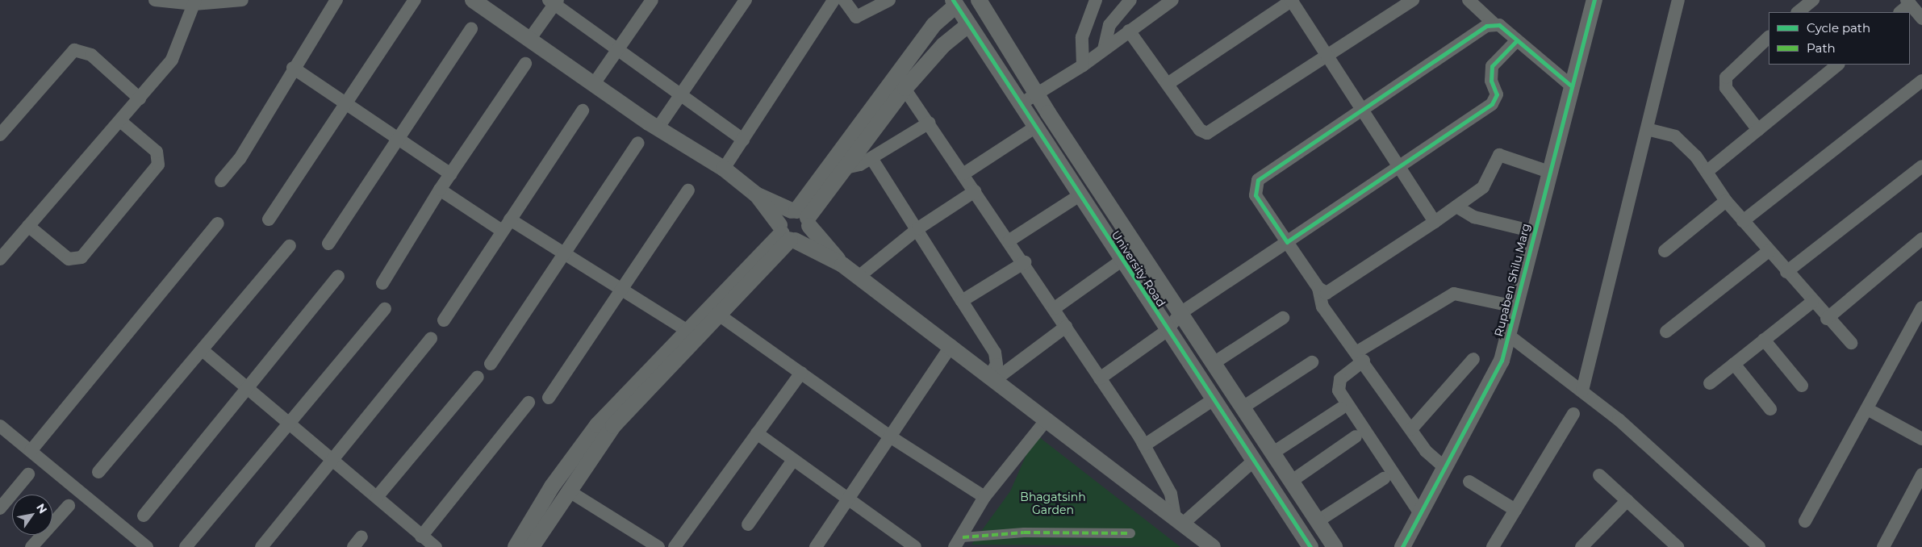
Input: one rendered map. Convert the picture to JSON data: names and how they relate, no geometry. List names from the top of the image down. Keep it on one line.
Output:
{"streets":{"street":["University Road","Rupaben Shilu Marg"]},"parks":["Bhagatsinh Garden"],"legend":["Cycle path","Path"],"north":"top right"}
